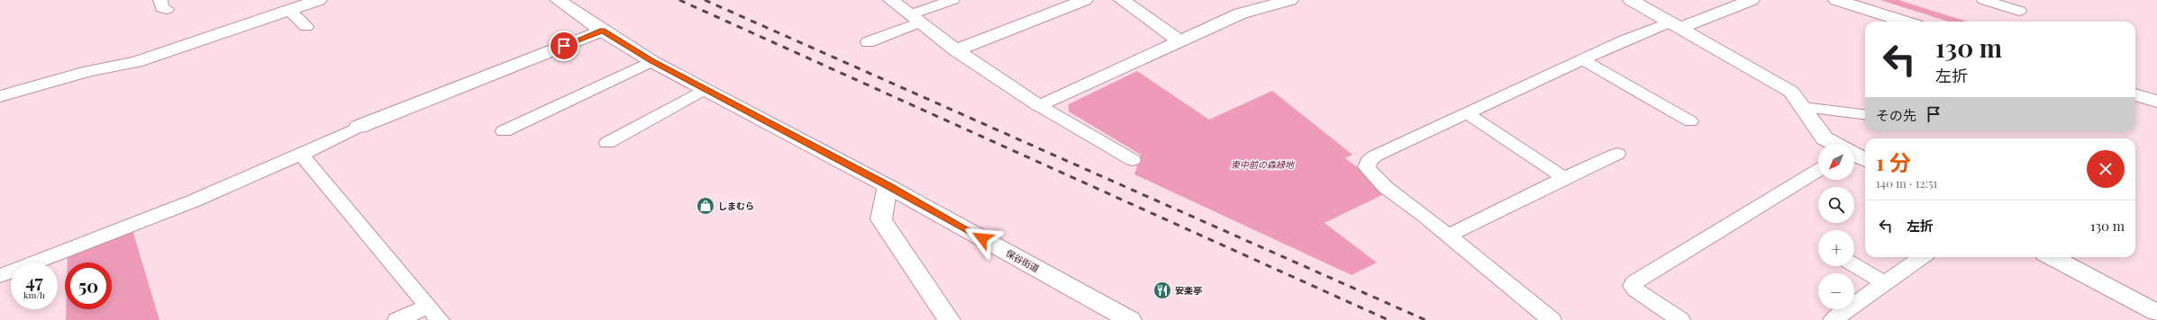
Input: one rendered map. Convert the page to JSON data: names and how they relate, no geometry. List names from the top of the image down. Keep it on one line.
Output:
{"streets":{"street":["保谷街道"]},"parks":["東中前の森緑地"],"places":{"shop":["しまむら"],"restaurant":["安楽亭"]},"north":"bottom left","page":{"turn":["130 m","左折"],"then":"その先","heading":["1 分","140 m · 12:51"],"map_buttons":["+","−"],"list":[{"name":"左折","value":"130 m"}],"speed":"47 km/h","limit":"50"}}
